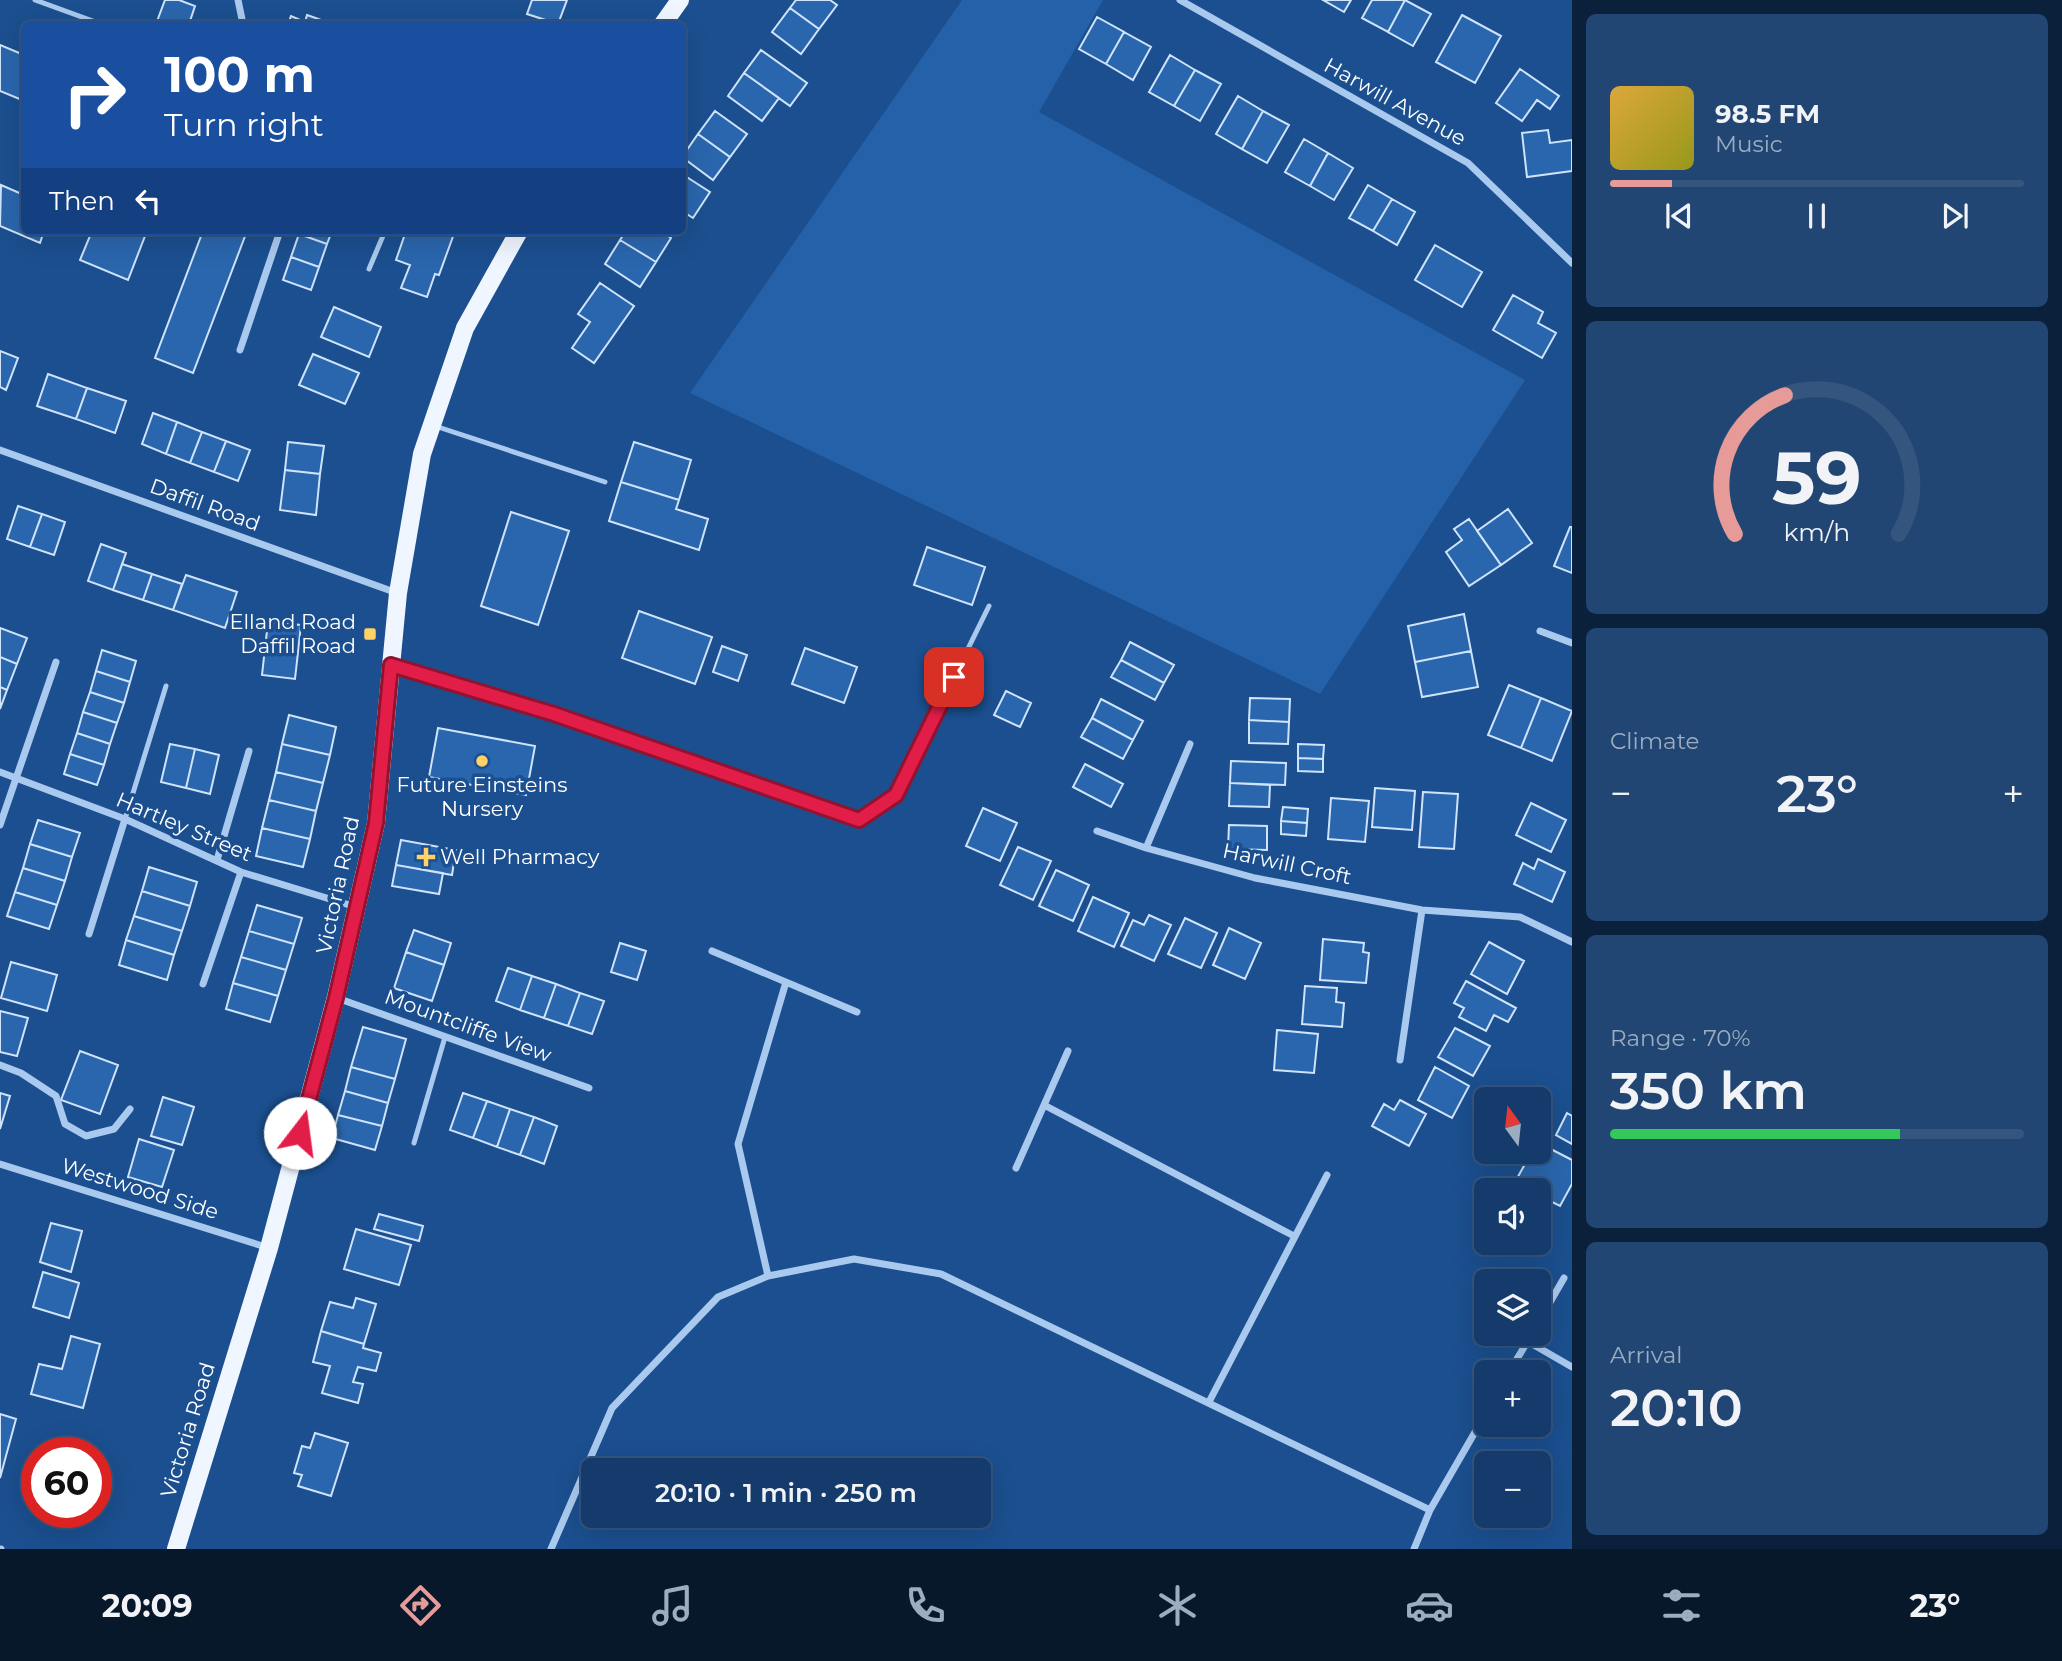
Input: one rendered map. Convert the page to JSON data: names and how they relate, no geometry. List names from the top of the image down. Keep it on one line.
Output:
{"streets":{"main road":["Victoria Road"],"street":["Harwill Avenue","Daffil Road","Hartley Street","Harwill Croft","Mountcliffe View","Westwood Side"]},"crossings":[["Daffil Road","Victoria Road"],["Hartley Street","Victoria Road"],["Victoria Road","Mountcliffe View"],["Victoria Road","Westwood Side"]],"places":{"transit":["Elland Road Daffil Road"],"other":["Future Einsteins Nursery"],"health":["Well Pharmacy"]},"north":"top","page":{"turn":["100 m","Turn right"],"song":["98.5 FM","Music"],"then":"Then","tile":["Climate",["Range · 70%","350 km"],["Arrival","20:10"]],"heat":["−","23°","+"],"map_buttons":["+","−"],"limit":"60","trip":"20:10 · 1 min · 250 m","tabs":["20:09","23°"],"gauge":["59","km/h"]}}
